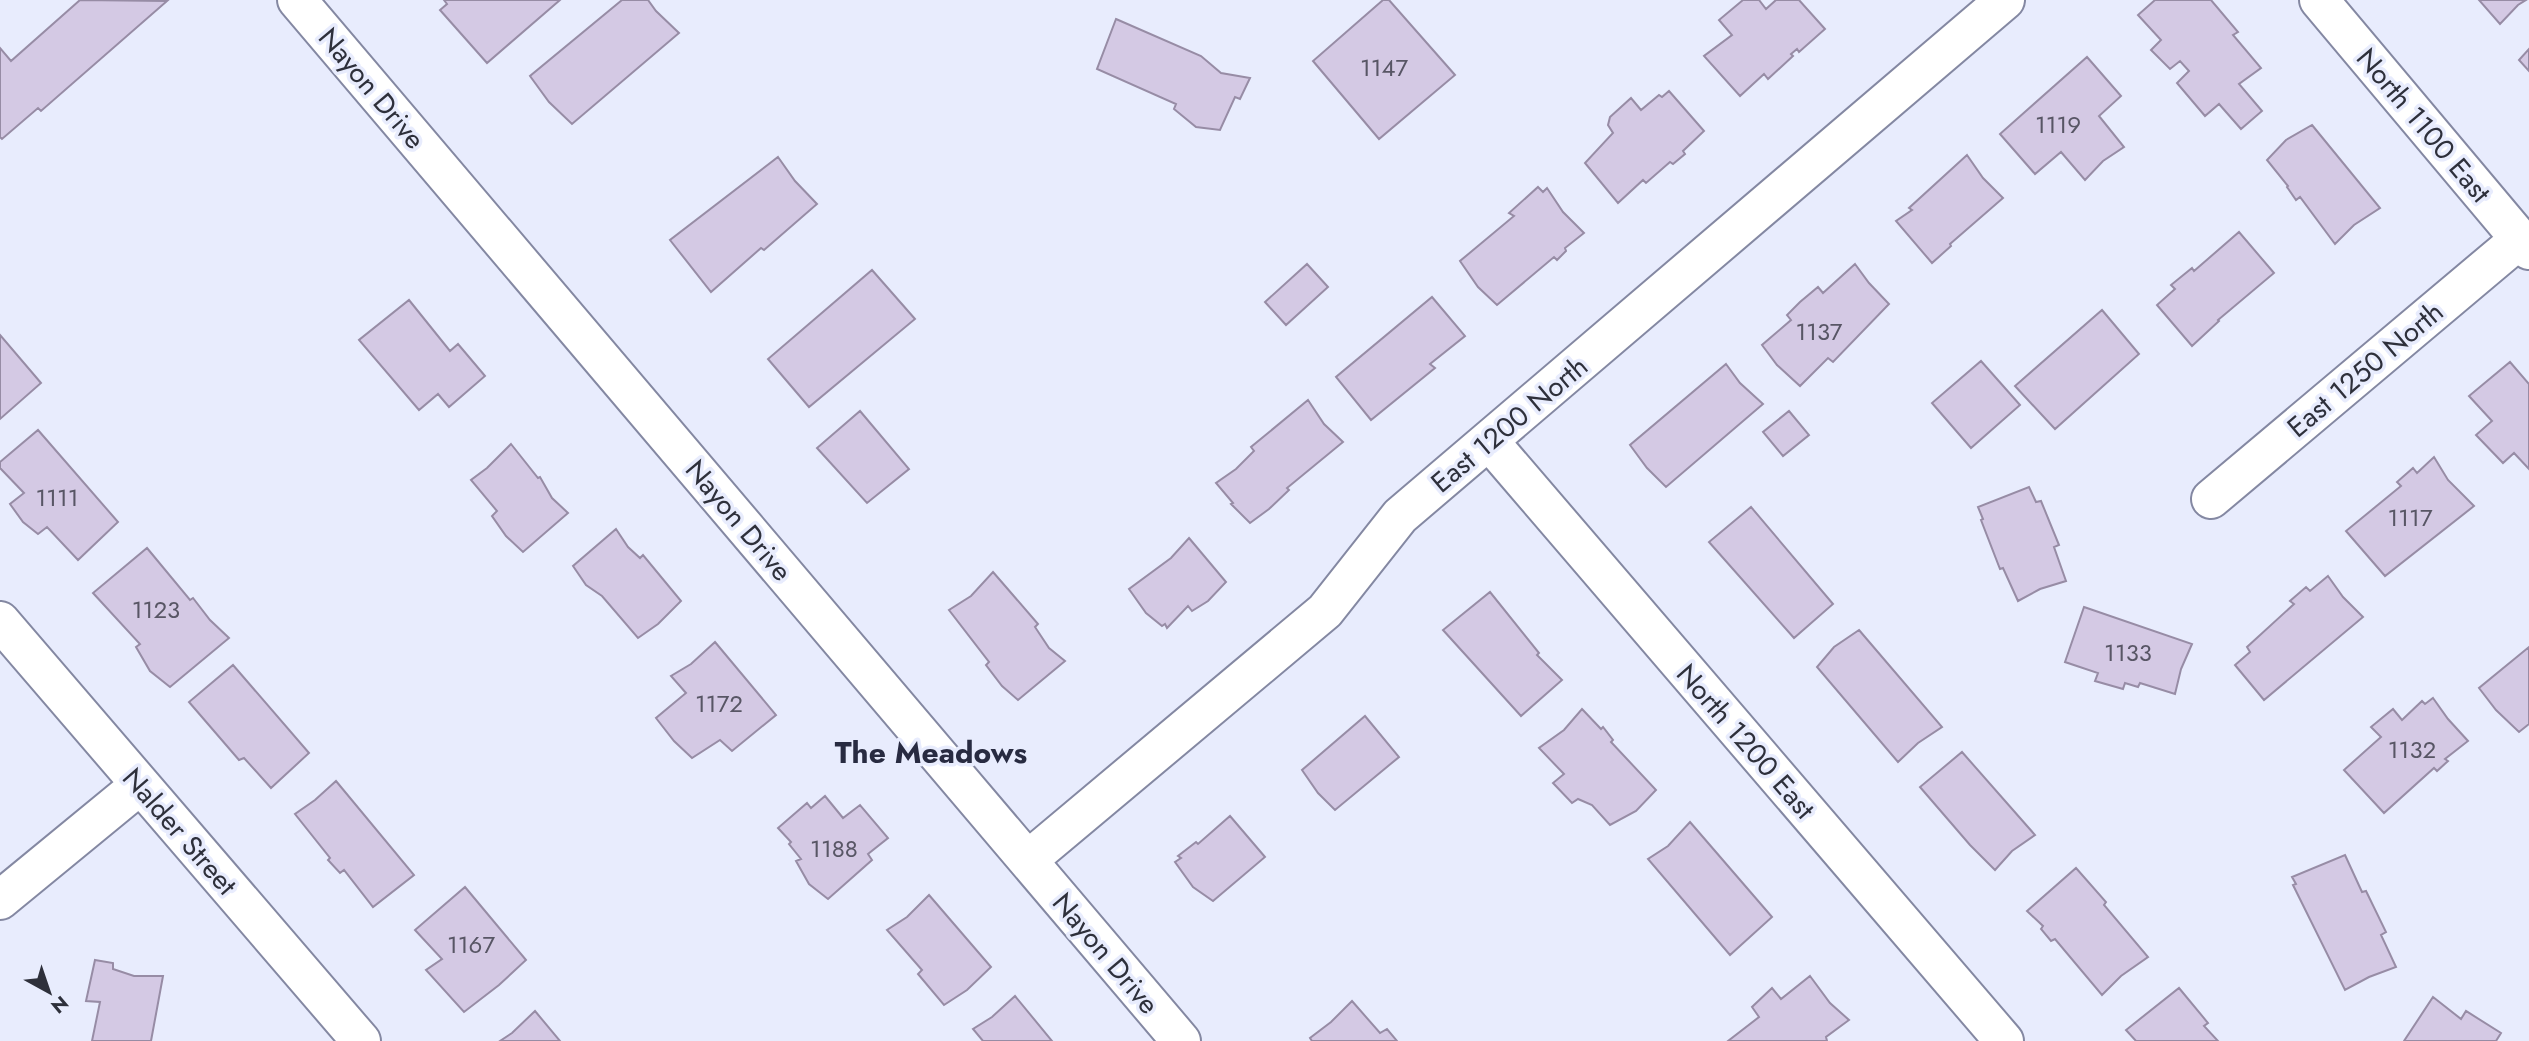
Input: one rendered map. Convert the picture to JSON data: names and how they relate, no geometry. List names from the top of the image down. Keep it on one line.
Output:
{"streets":{"street":["Nayon Drive","North 1100 East","East 1250 North","East 1200 North","North 1200 East","Nalder Street"]},"crossings":[["Nayon Drive","East 1200 North"],["North 1100 East","East 1250 North"],["East 1200 North","North 1200 East"]],"districts":["The Meadows"],"house_numbers":["1147","1119","1137","1111","1117","1123","1133","1172","1132","1188","1167"],"north":"bottom right"}
